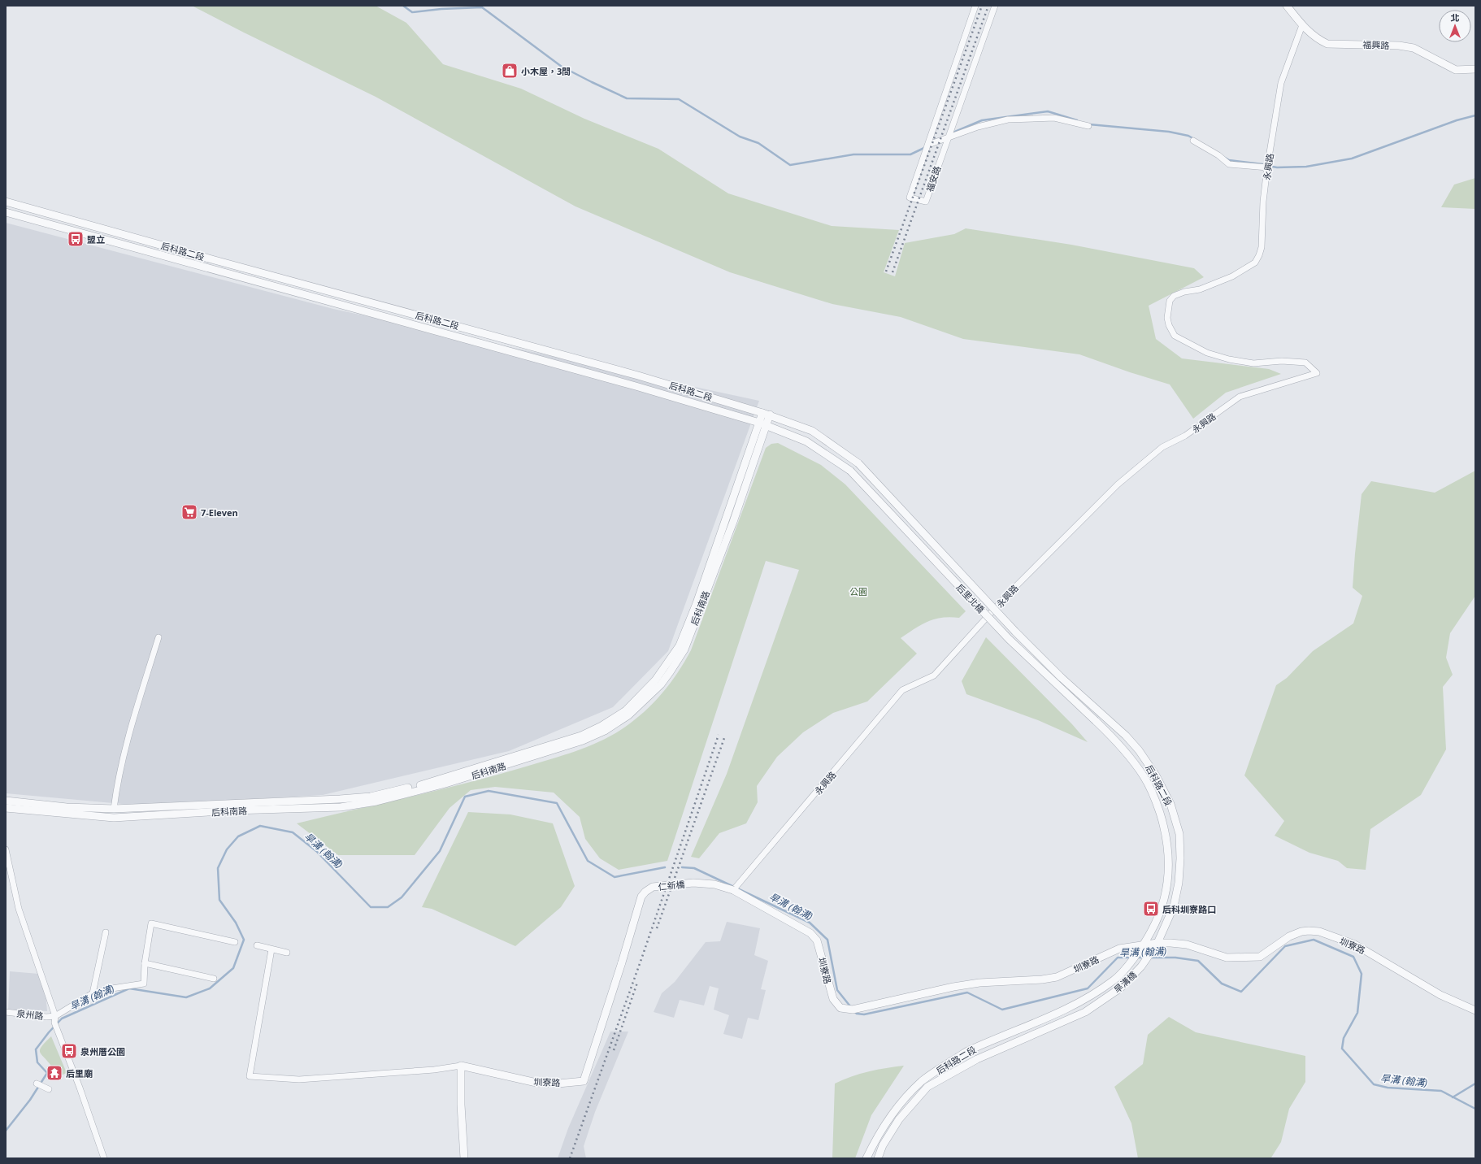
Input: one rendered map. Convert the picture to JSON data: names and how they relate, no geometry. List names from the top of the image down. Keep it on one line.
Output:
{"streets":{"street":["福興路","永興路","福安路","后科路二段","后里北橋","后科南路","仁新橋","圳寮路","旱溝橋","泉州路"]},"crossings":[["福興路","永興路"],["永興路","仁新橋"],["永興路","圳寮路"],["后科路二段","后里北橋"],["后科路二段","后科南路"],["后科路二段","圳寮路"],["后科路二段","旱溝橋"],["仁新橋","圳寮路"],["圳寮路","旱溝橋"]],"water":["旱溝 (翰溝)"],"parks":["公園"],"places":{"shop":["小木屋，3間"],"bus stop":["盟立","后科圳寮路口","泉州厝公園"],"supermarket":["7-Eleven"],"temple":["后里廟"]},"north":"top"}
